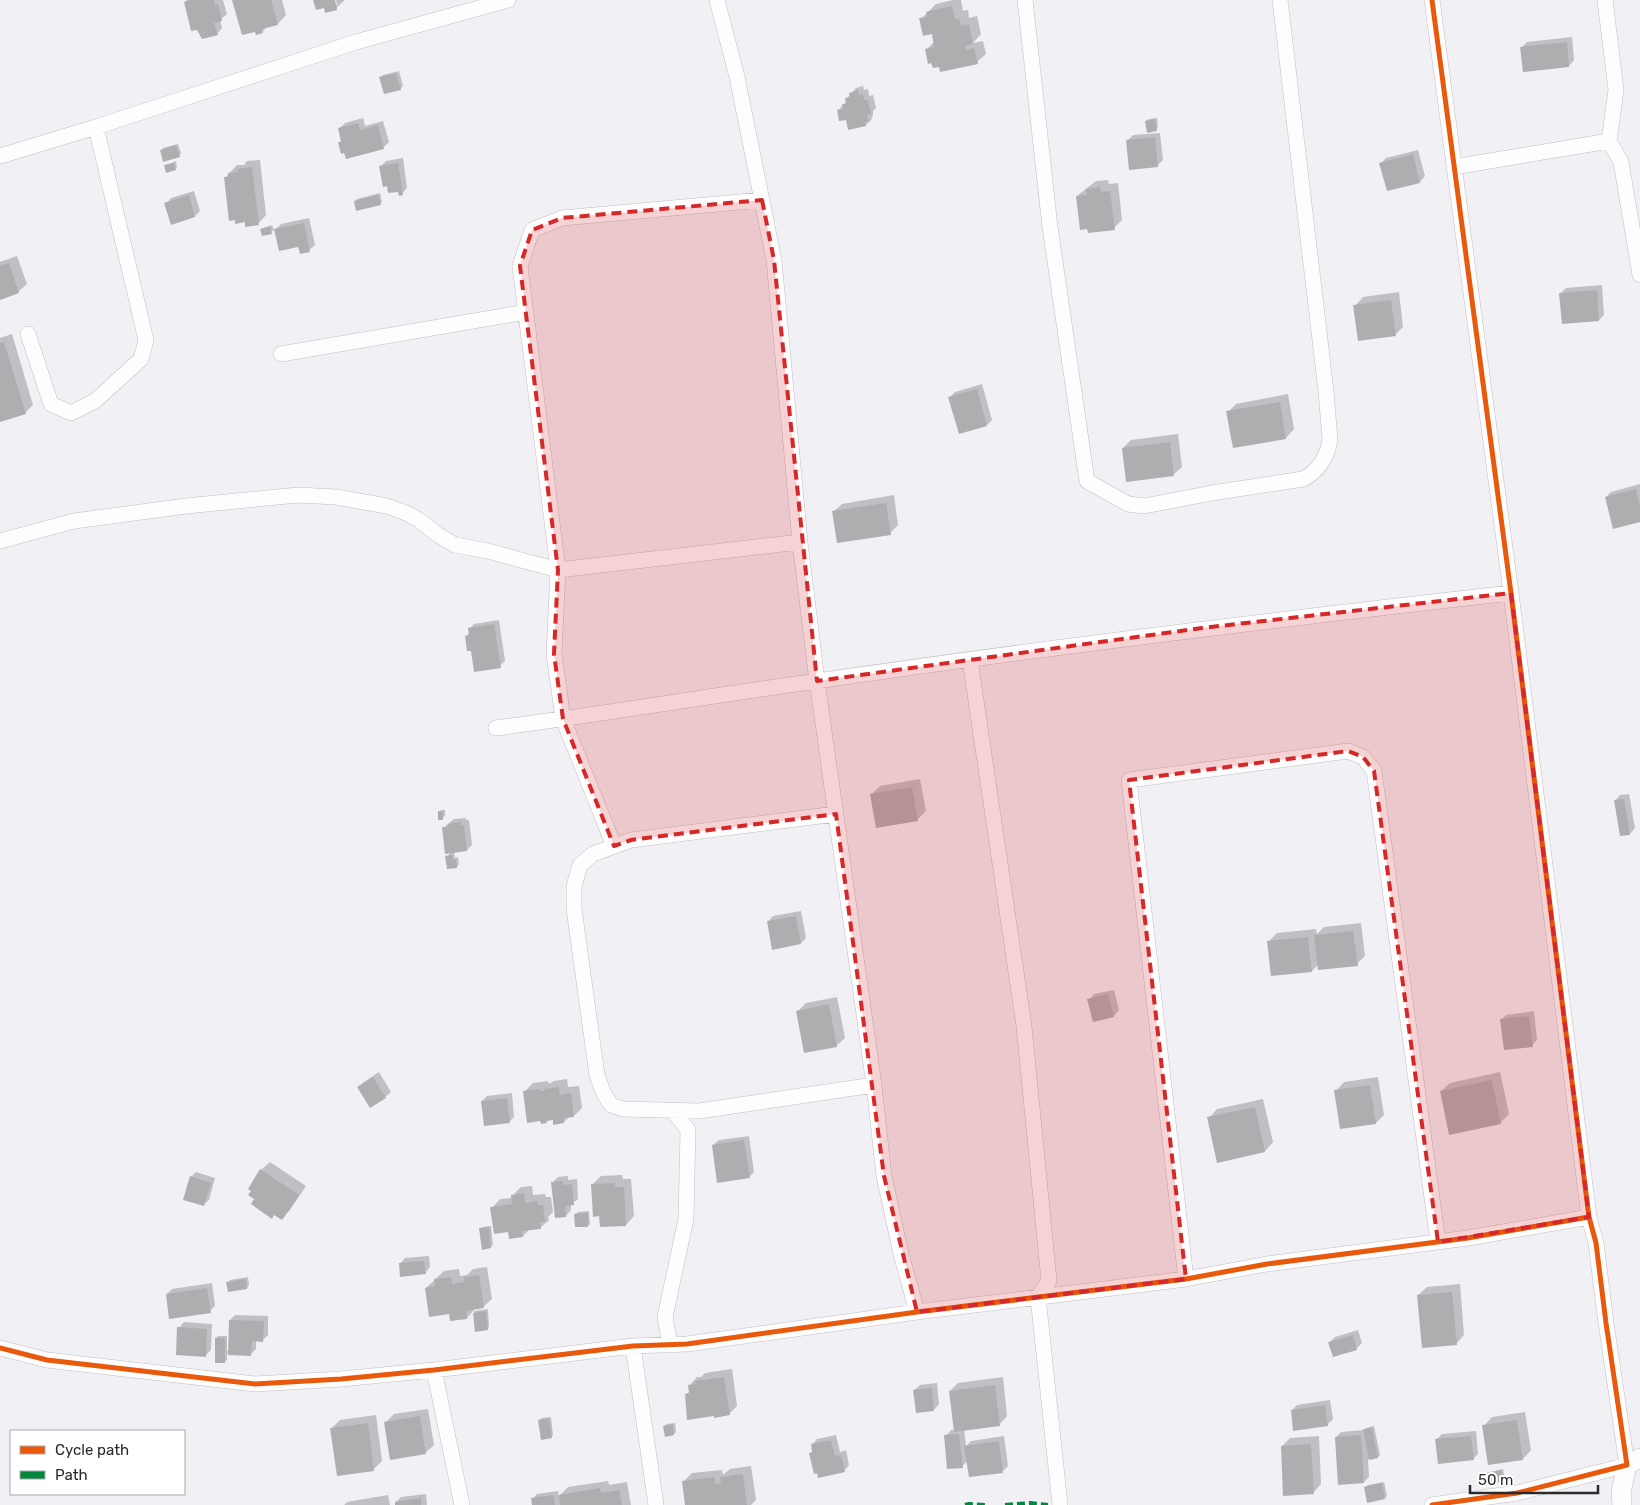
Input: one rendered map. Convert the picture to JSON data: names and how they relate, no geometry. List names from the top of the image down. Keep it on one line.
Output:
{"legend":["Cycle path","Path"],"scale_bar":"50 m"}
